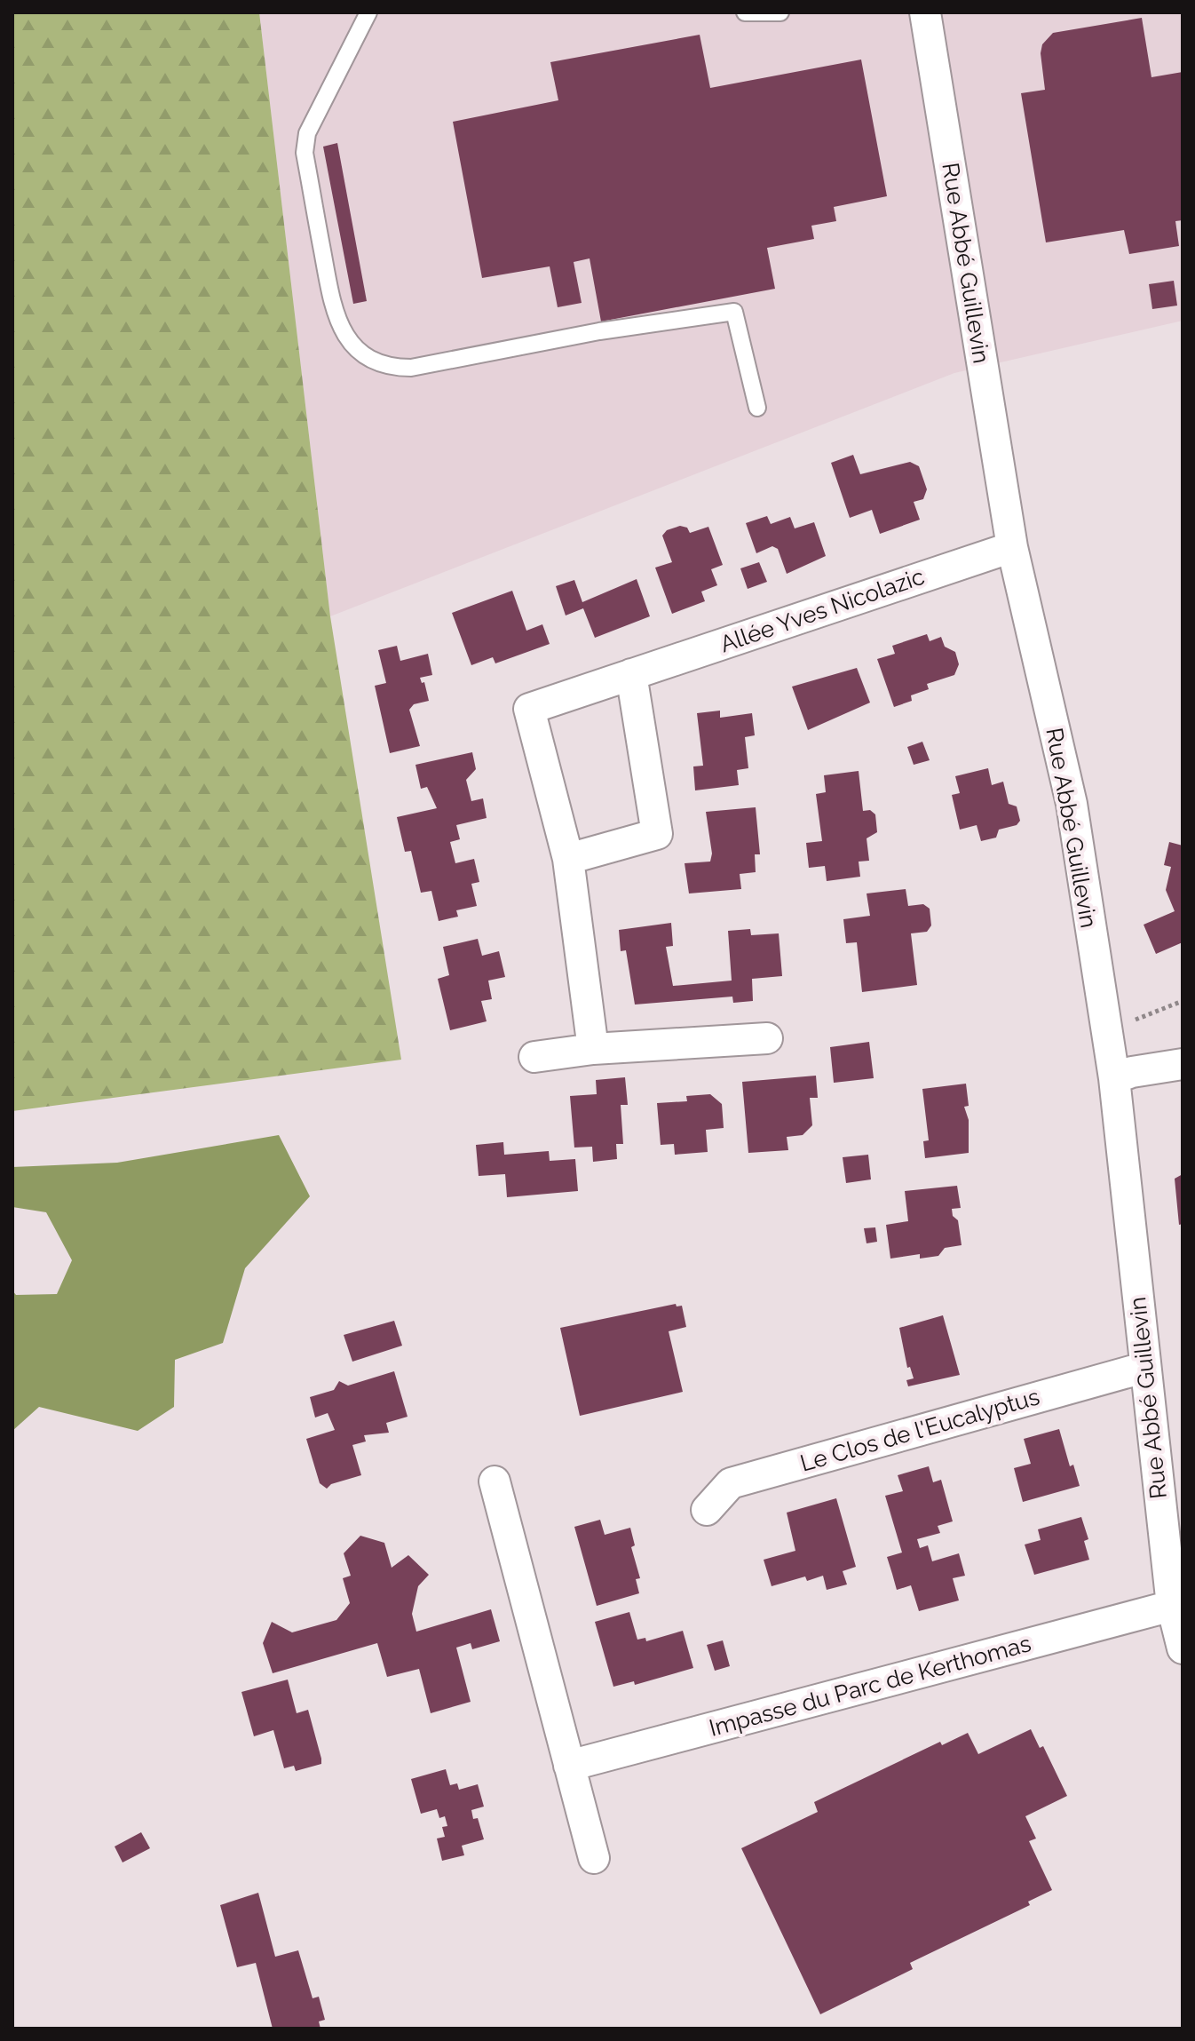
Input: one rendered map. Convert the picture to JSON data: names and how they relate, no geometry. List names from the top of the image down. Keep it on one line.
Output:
{"streets":{"street":["Rue Abbé Guillevin","Allée Yves Nicolazic","Le Clos de l'Eucalyptus","Impasse du Parc de Kerthomas"]},"crossings":[["Rue Abbé Guillevin","Allée Yves Nicolazic"],["Rue Abbé Guillevin","Le Clos de l'Eucalyptus"],["Rue Abbé Guillevin","Impasse du Parc de Kerthomas"]]}
